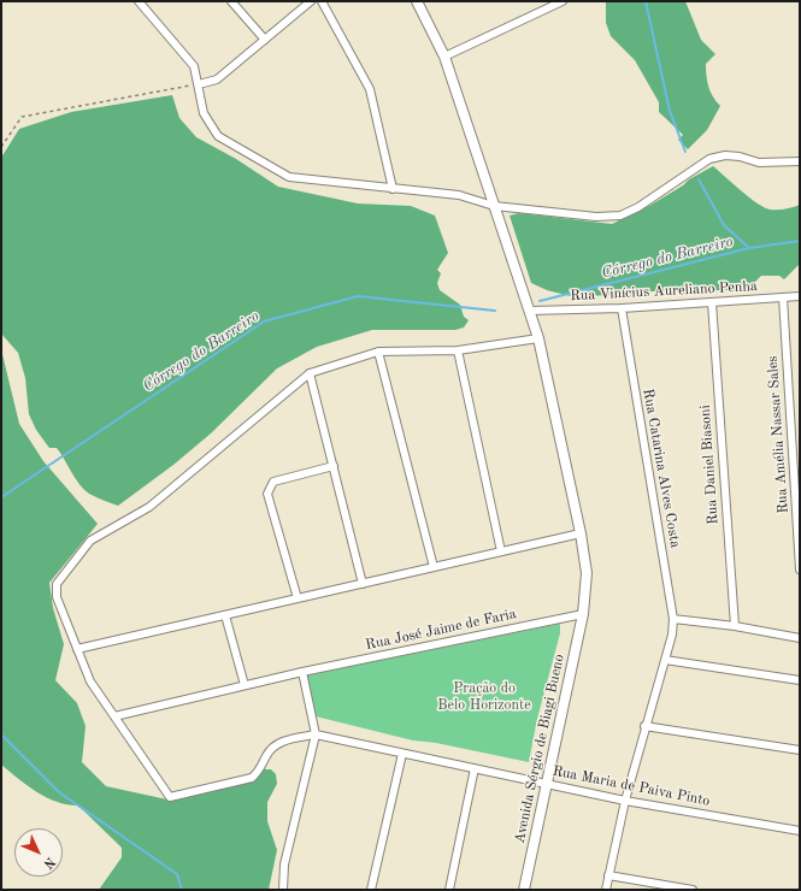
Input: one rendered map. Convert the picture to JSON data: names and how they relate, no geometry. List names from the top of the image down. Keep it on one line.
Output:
{"streets":{"street":["Rua Vinícius Aureliano Penha","Rua Amélia Nassar Sales","Rua Daniel Biasoni","Rua Catarina Alves Costa","Rua José Jaime de Faria","Avenida Sérgio de Biagi Bueno","Rua Maria de Paiva Pinto"]},"crossings":[["Rua Vinícius Aureliano Penha","Rua Amélia Nassar Sales"],["Rua Vinícius Aureliano Penha","Rua Daniel Biasoni"],["Rua Vinícius Aureliano Penha","Rua Catarina Alves Costa"],["Rua Vinícius Aureliano Penha","Avenida Sérgio de Biagi Bueno"],["Rua Catarina Alves Costa","Rua Maria de Paiva Pinto"],["Rua José Jaime de Faria","Avenida Sérgio de Biagi Bueno"],["Avenida Sérgio de Biagi Bueno","Rua Maria de Paiva Pinto"]],"water":["Córrego do Barreiro"],"parks":["Pração do Belo Horizonte"],"north":"bottom right"}
